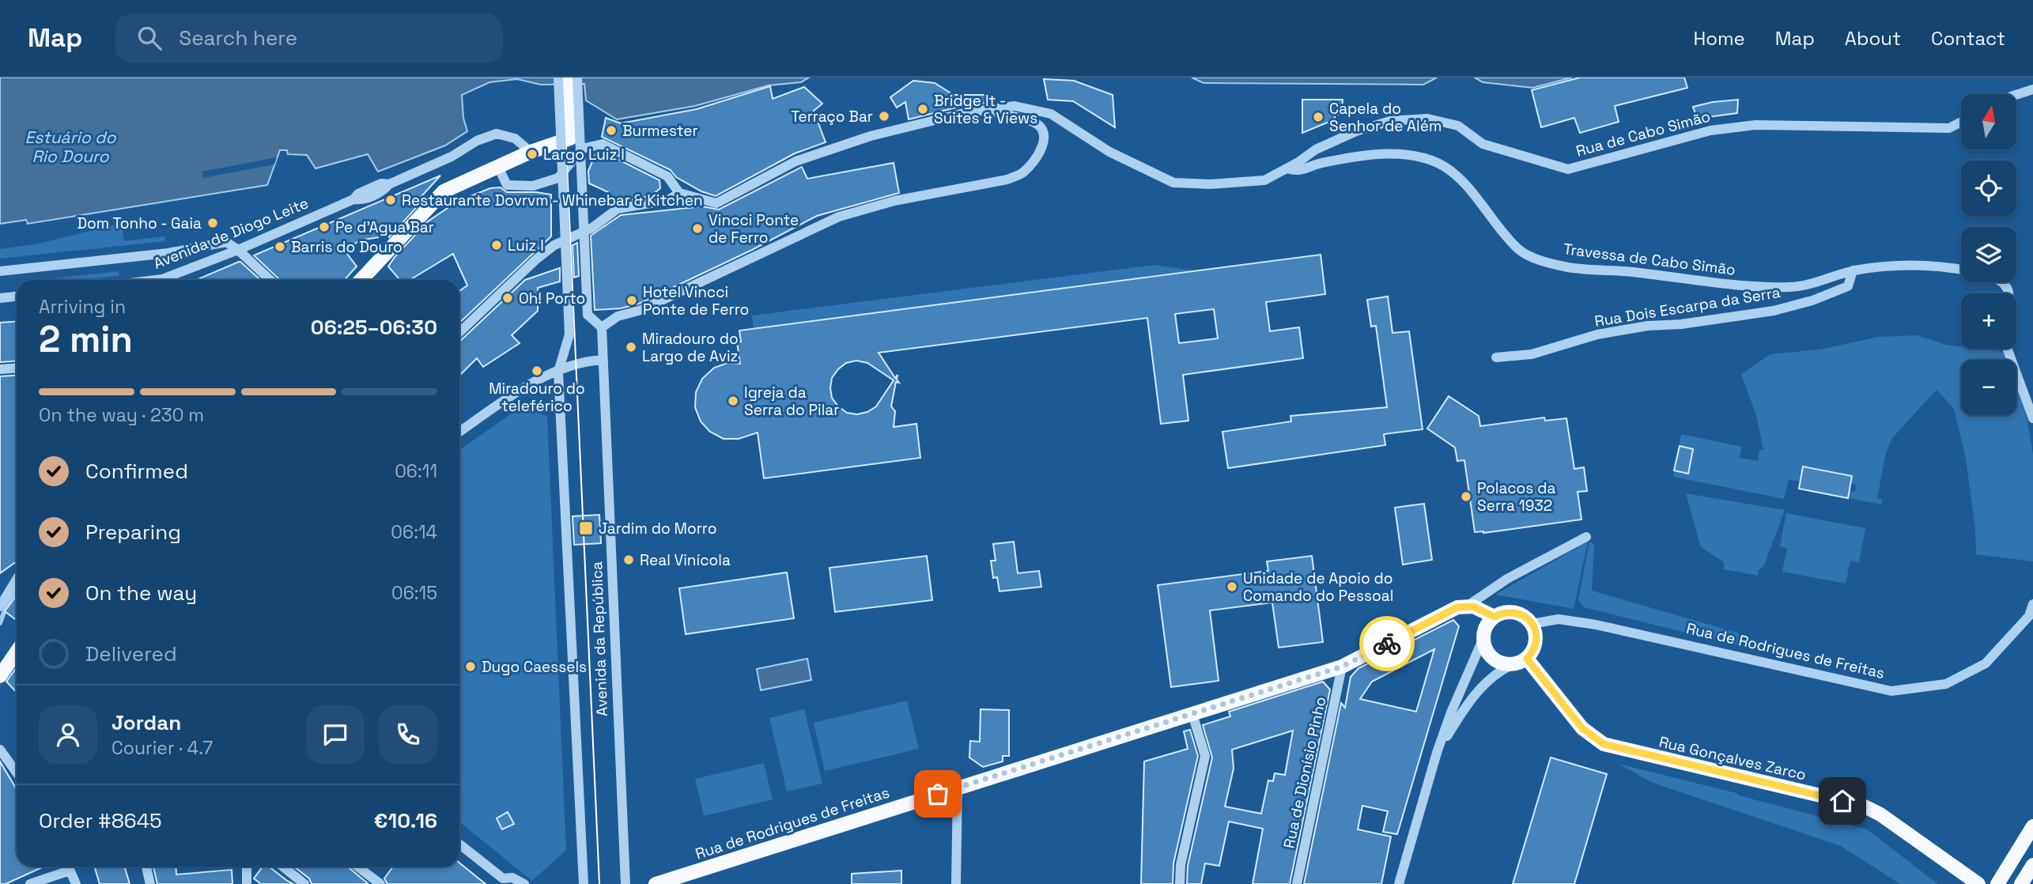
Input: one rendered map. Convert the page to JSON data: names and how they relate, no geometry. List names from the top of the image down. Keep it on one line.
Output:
{"streets":{"main road":["Rua de Rodrigues de Freitas","Rua Gonçalves Zarco"],"street":["Rua de Cabo Simão","Avenida de Diogo Leite","Travessa de Cabo Simão","Rua Dois Escarpa da Serra","Avenida da República","Rua de Dionísio Pinho"]},"crossings":[["Rua de Cabo Simão","Travessa de Cabo Simão"],["Travessa de Cabo Simão","Rua Dois Escarpa da Serra"],["Rua de Rodrigues de Freitas","Rua Gonçalves Zarco"],["Rua de Rodrigues de Freitas","Rua de Dionísio Pinho"]],"water":["Estuário do Rio Douro"],"places":{"other":["Bridge It - Suites & Views","Terraço Bar","Capela do Senhor de Além","Burmester","Largo Luiz I","Restaurante Dovrvm - Whinebar & Kitchen","Dom Tonho - Gaia","Pe d'Agua Bar","Vincci Ponte de Ferro","Luiz I","Barris do Douro","Oh! Porto","Hotel Vincci Ponte de Ferro","Miradouro do Largo de Aviz","Miradouro do teleférico","Igreja da Serra do Pilar","Polacos da Serra 1932","Real Vinícola","Unidade de Apoio do Comando do Pessoal","Dugo Caessels"],"transit":["Jardim do Morro"]},"north":"top","page":{"header":"Map","search":"Search here","nav":["Home","Map","About","Contact"],"map_buttons":["+","−"],"heading":["2 min","Arriving in","06:25–06:30"],"panel":["Jordan","Courier · 4.7","Order #8645","€10.16"],"bar":"On the way · 230 m","list":[["Confirmed","06:11"],["Preparing","06:14"],["On the way","06:15"],"Delivered"]}}
